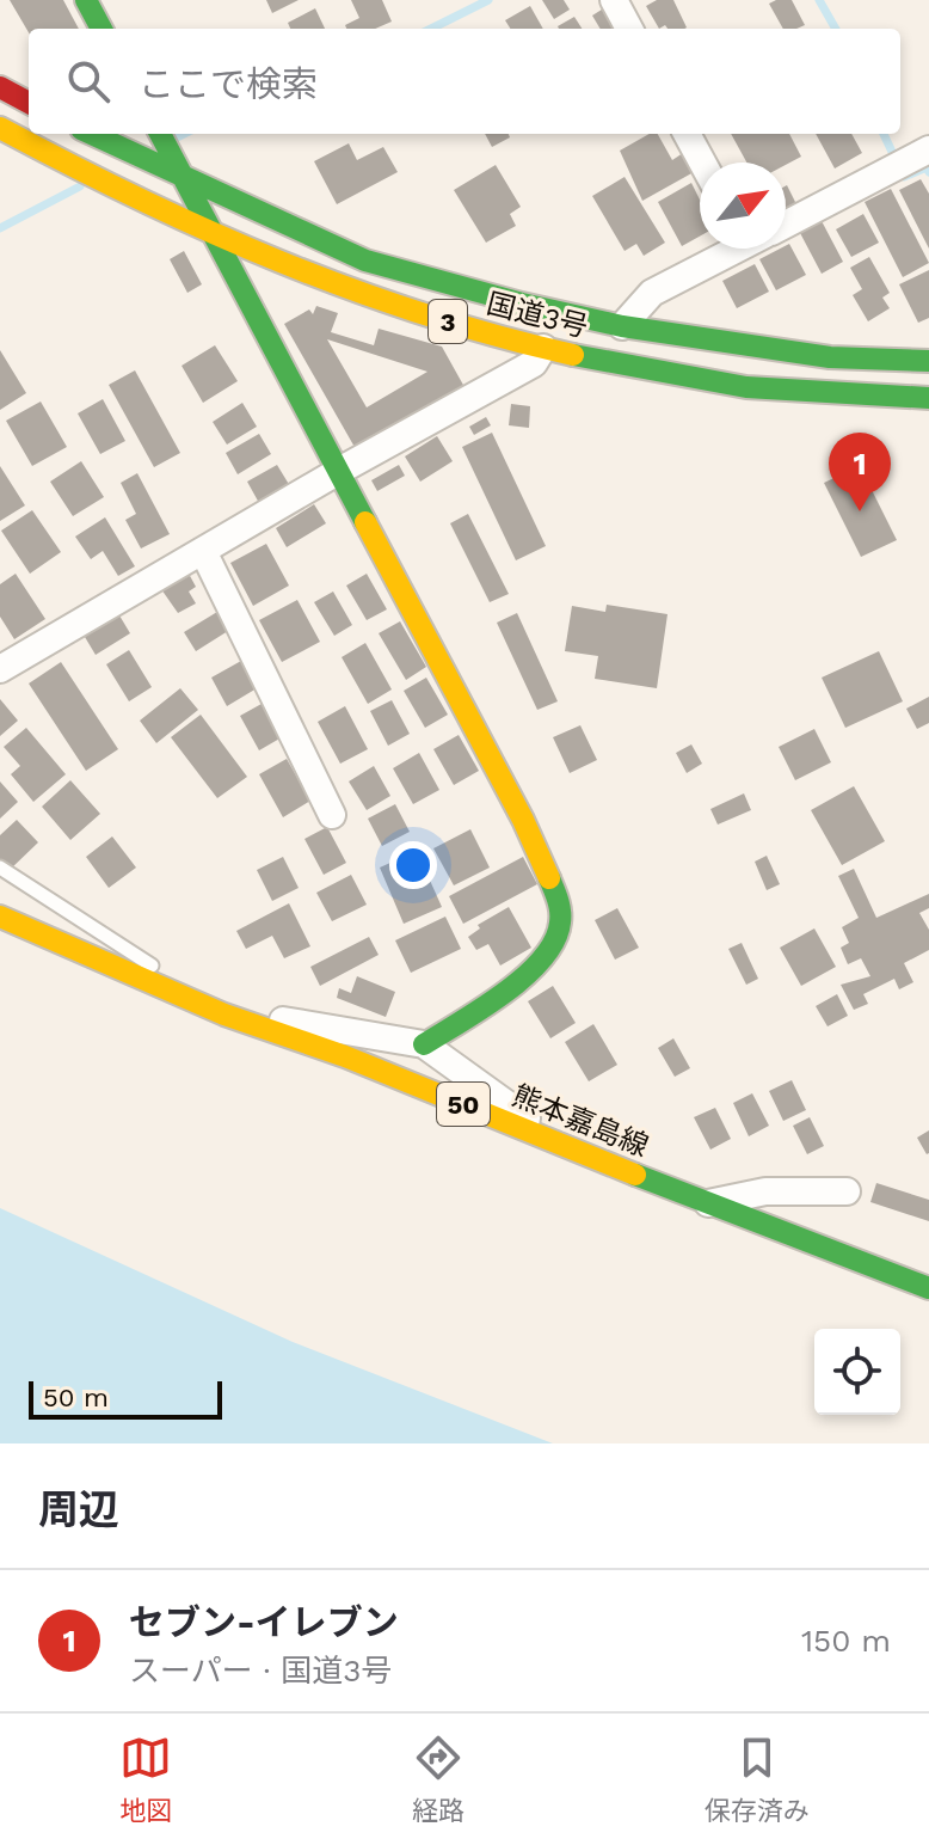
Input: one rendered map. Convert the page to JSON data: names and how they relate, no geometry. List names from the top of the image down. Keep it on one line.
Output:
{"streets":{"main road":["国道3号","3","50","熊本嘉島線"]},"scale_bar":"50 m","north":"top right","page":{"search":"ここで検索","pins":"1","scale":"50 m","heading":"周辺","list":[{"mark":"1","name":"セブン-イレブン","note":"スーパー · 国道3号","value":"150 m"}],"nav":["地図","経路","保存済み"]}}
